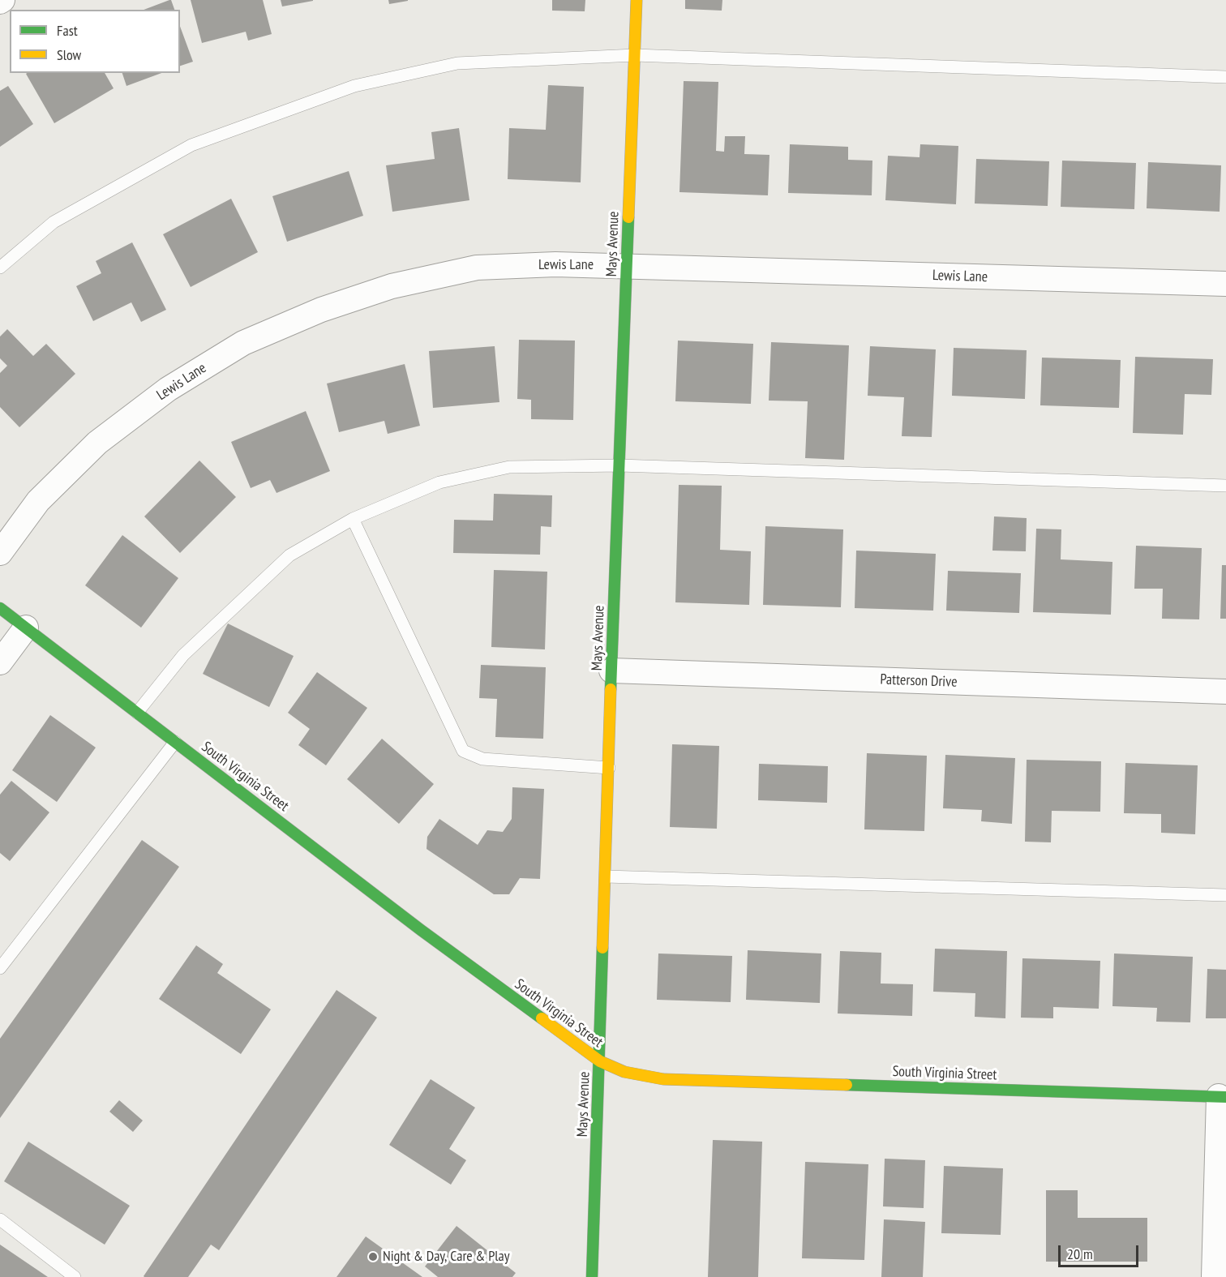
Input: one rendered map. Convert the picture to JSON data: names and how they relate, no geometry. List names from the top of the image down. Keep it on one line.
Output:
{"streets":{"street":["Mays Avenue","Lewis Lane","Patterson Drive","South Virginia Street"]},"crossings":[["Mays Avenue","Lewis Lane"],["Mays Avenue","Patterson Drive"],["Mays Avenue","South Virginia Street"]],"places":["Night & Day, Care & Play"],"legend":["Fast","Slow"],"scale_bar":"20 m"}
